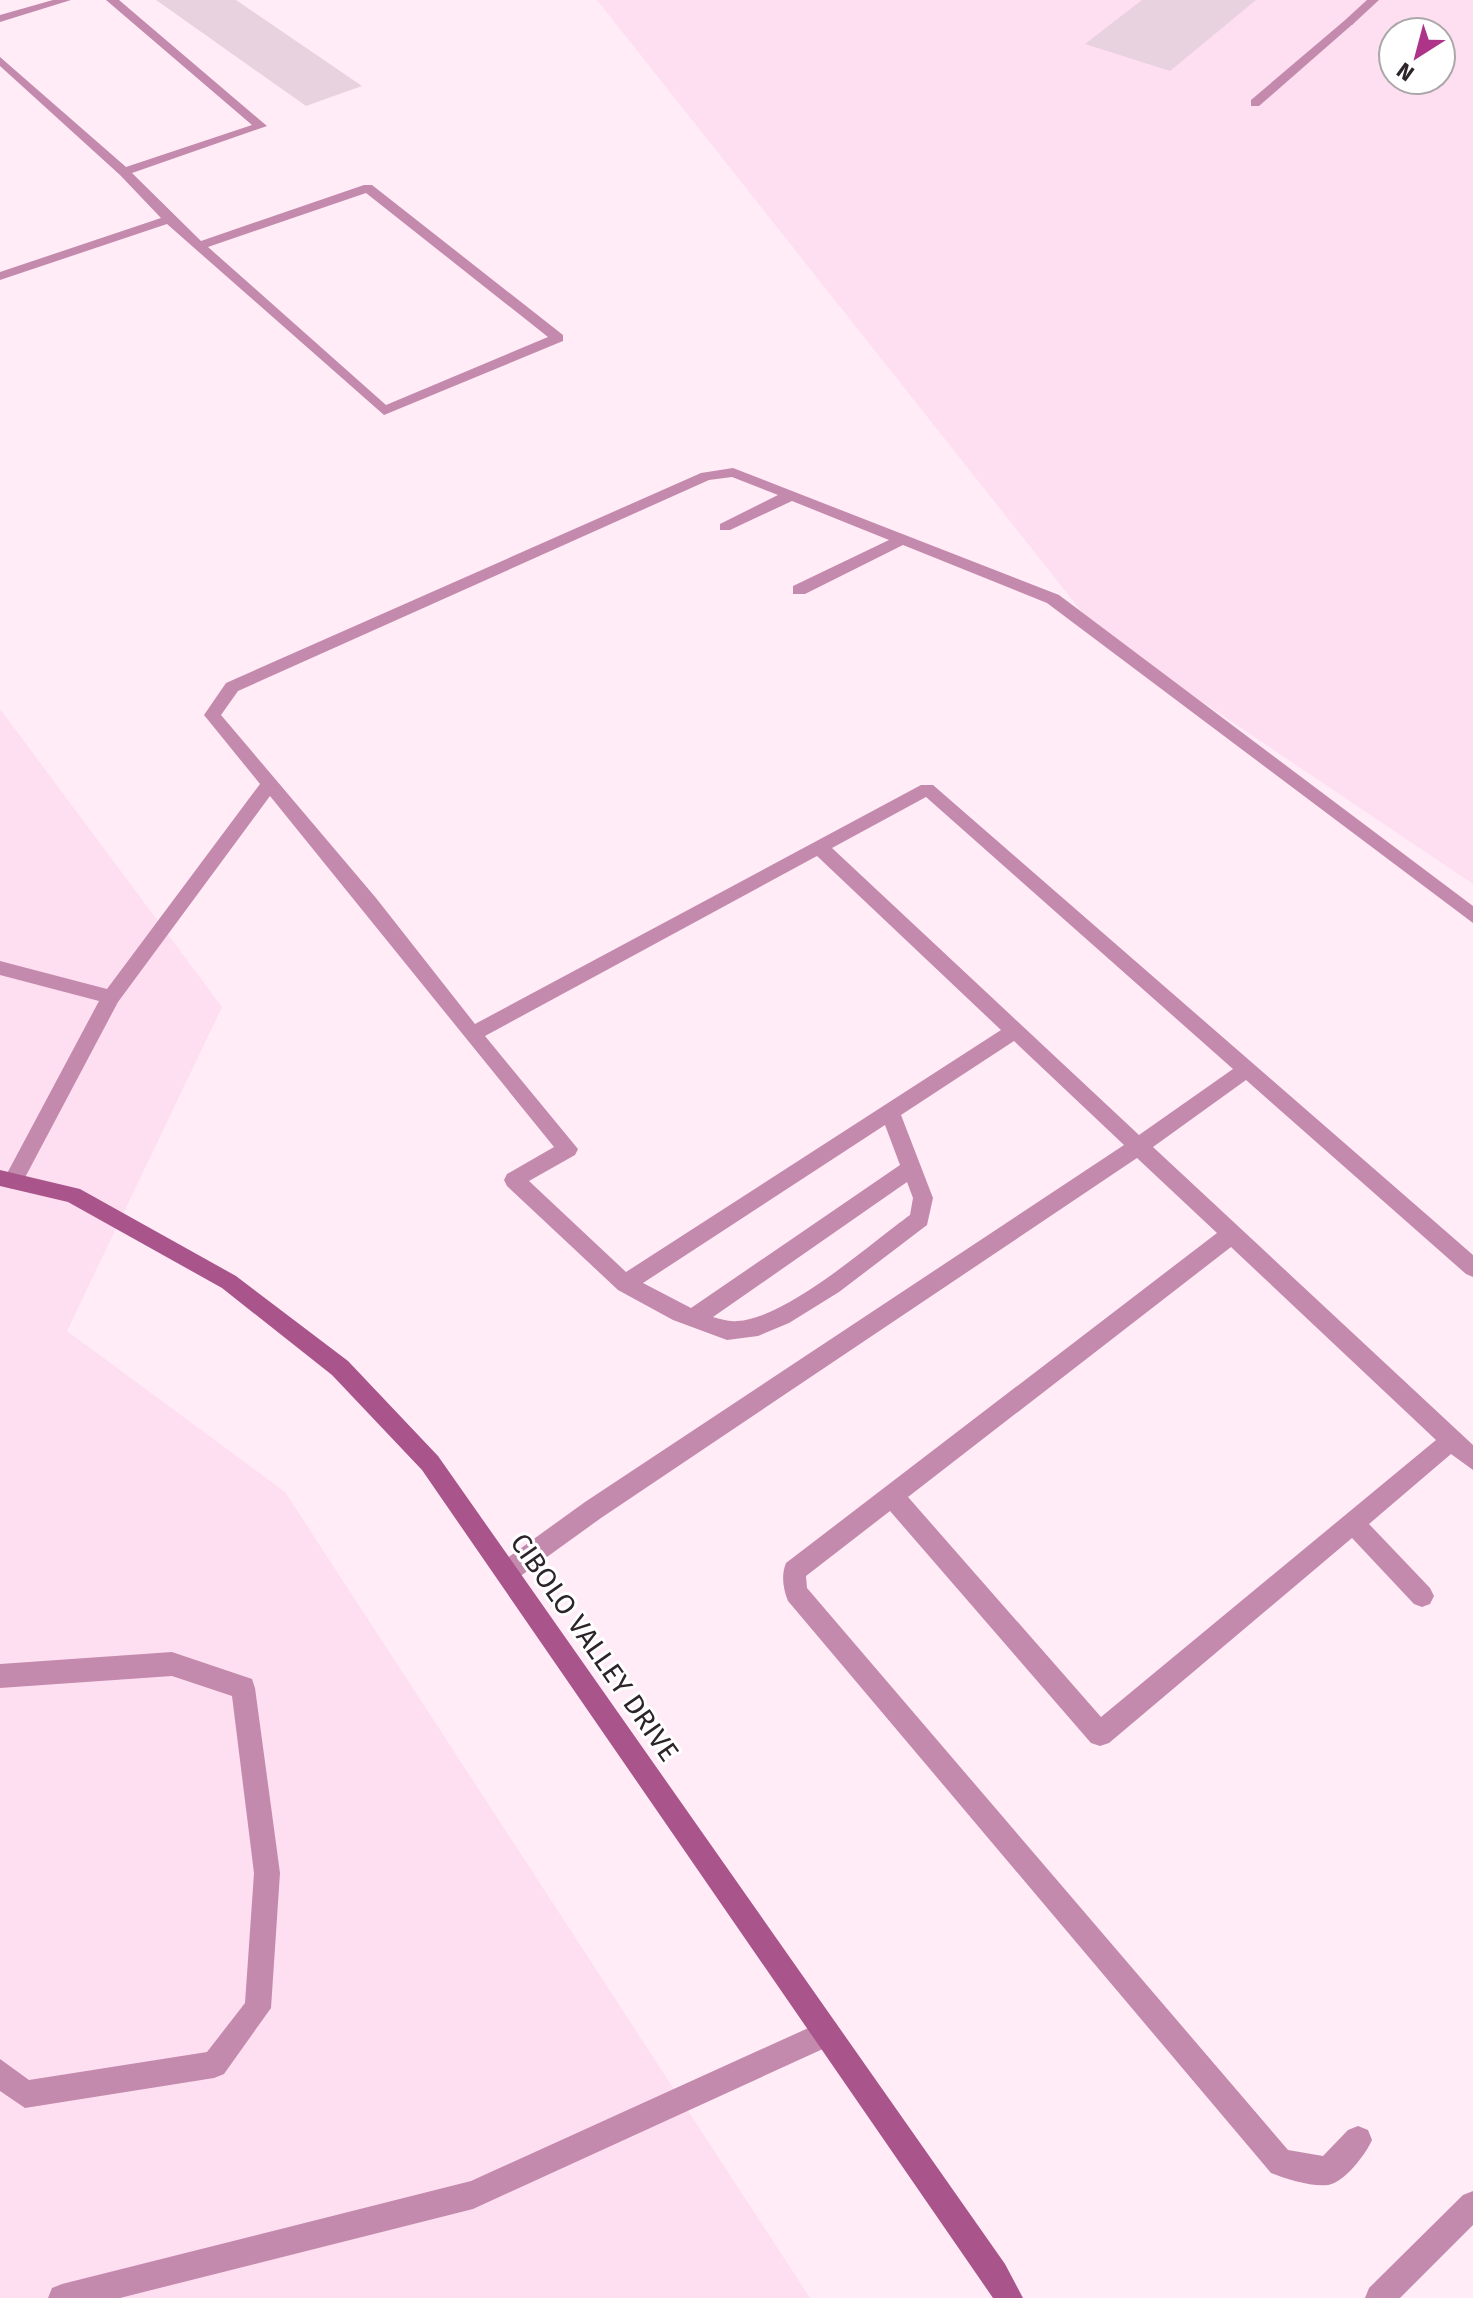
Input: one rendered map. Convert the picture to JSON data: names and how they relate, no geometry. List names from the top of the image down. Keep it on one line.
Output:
{"streets":{"main road":["CIBOLO VALLEY DRIVE"]},"north":"bottom left"}
